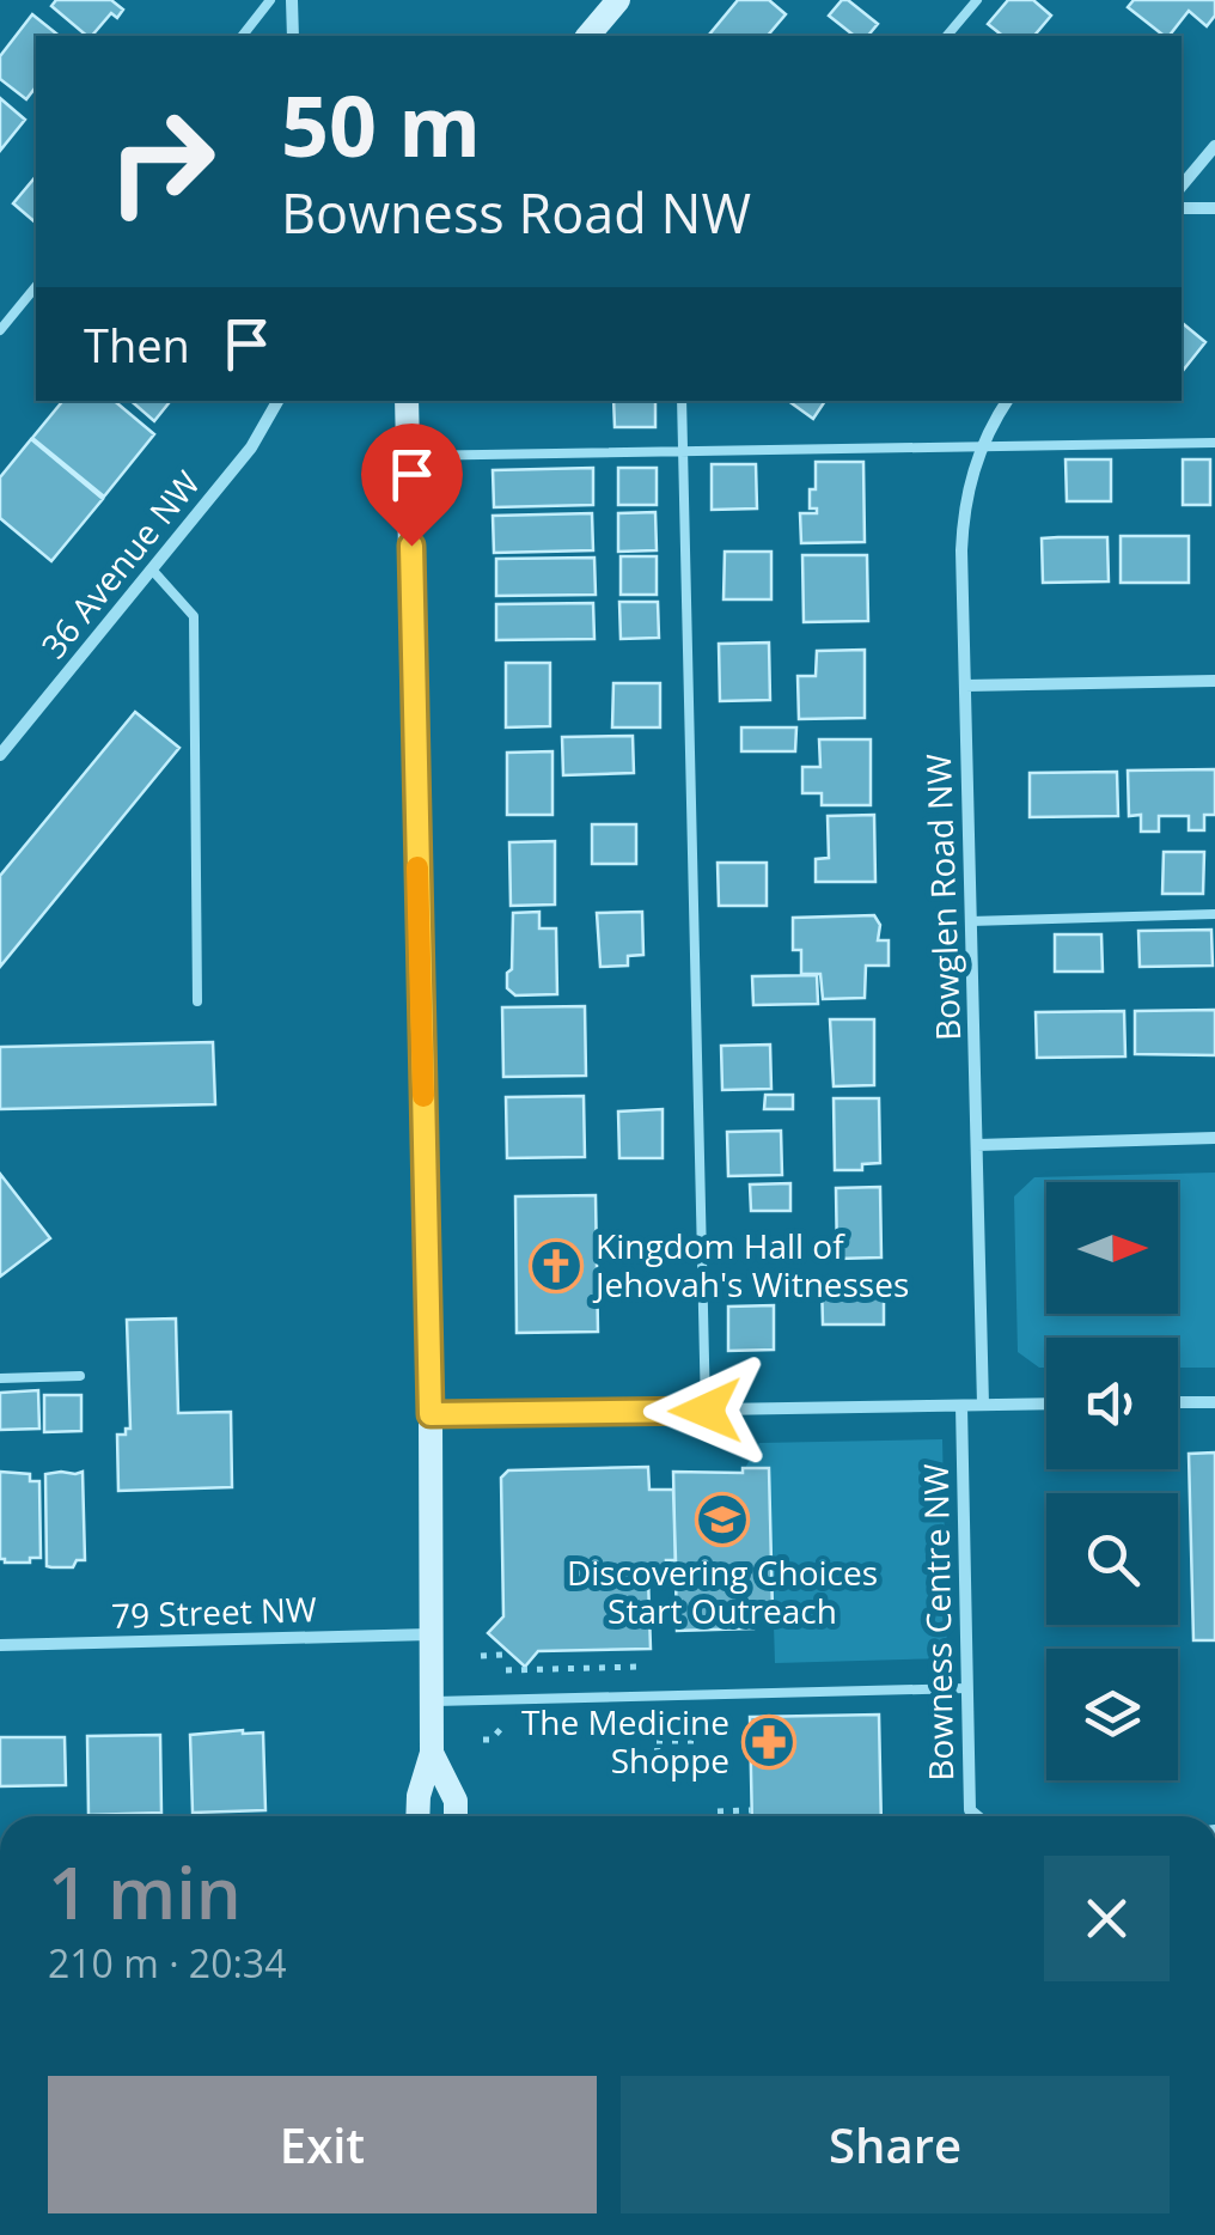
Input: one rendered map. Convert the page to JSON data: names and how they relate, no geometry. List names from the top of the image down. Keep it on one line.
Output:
{"streets":{"street":["36 Avenue NW","Bowglen Road NW","79 Street NW","Bowness Centre NW"]},"places":{"church":["Kingdom Hall of Jehovah's Witnesses"],"school or university":["Discovering Choices Start Outreach"],"pharmacy":["The Medicine Shoppe"]},"north":"right","page":{"turn":["50 m","Bowness Road NW"],"then":"Then","heading":["1 min","210 m · 20:34"],"buttons":["Exit","Share"]}}
